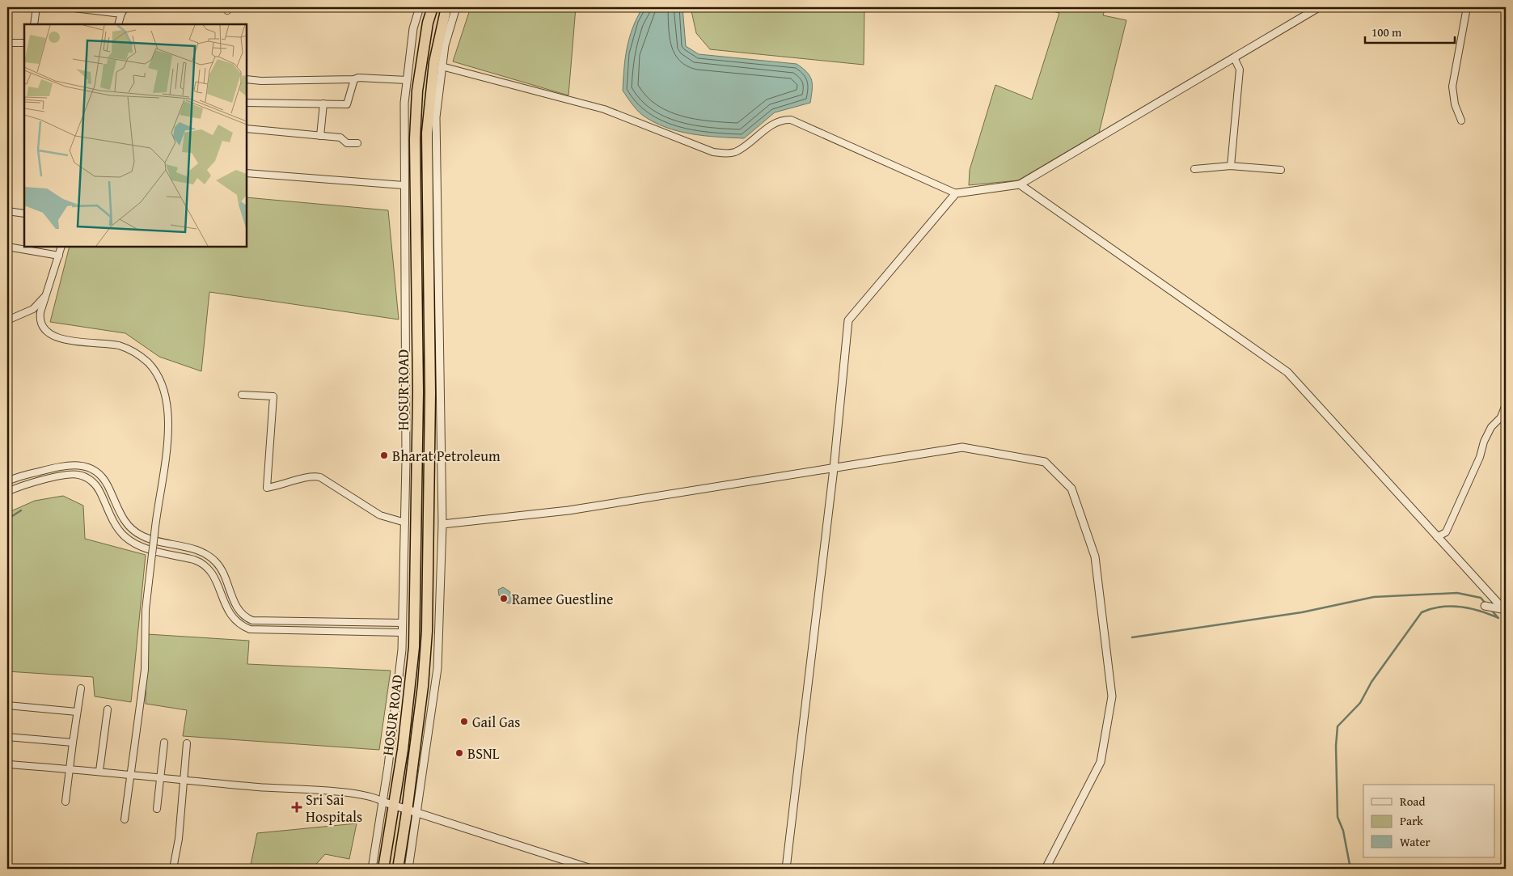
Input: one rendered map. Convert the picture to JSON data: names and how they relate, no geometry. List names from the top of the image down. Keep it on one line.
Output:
{"streets":{"highway":["HOSUR ROAD"]},"places":{"other":["Bharat Petroleum","Ramee Guestline","Gail Gas","BSNL"],"health":["Sri Sai Hospitals"]},"legend":["Road","Park","Water"],"scale_bar":"100 m"}
